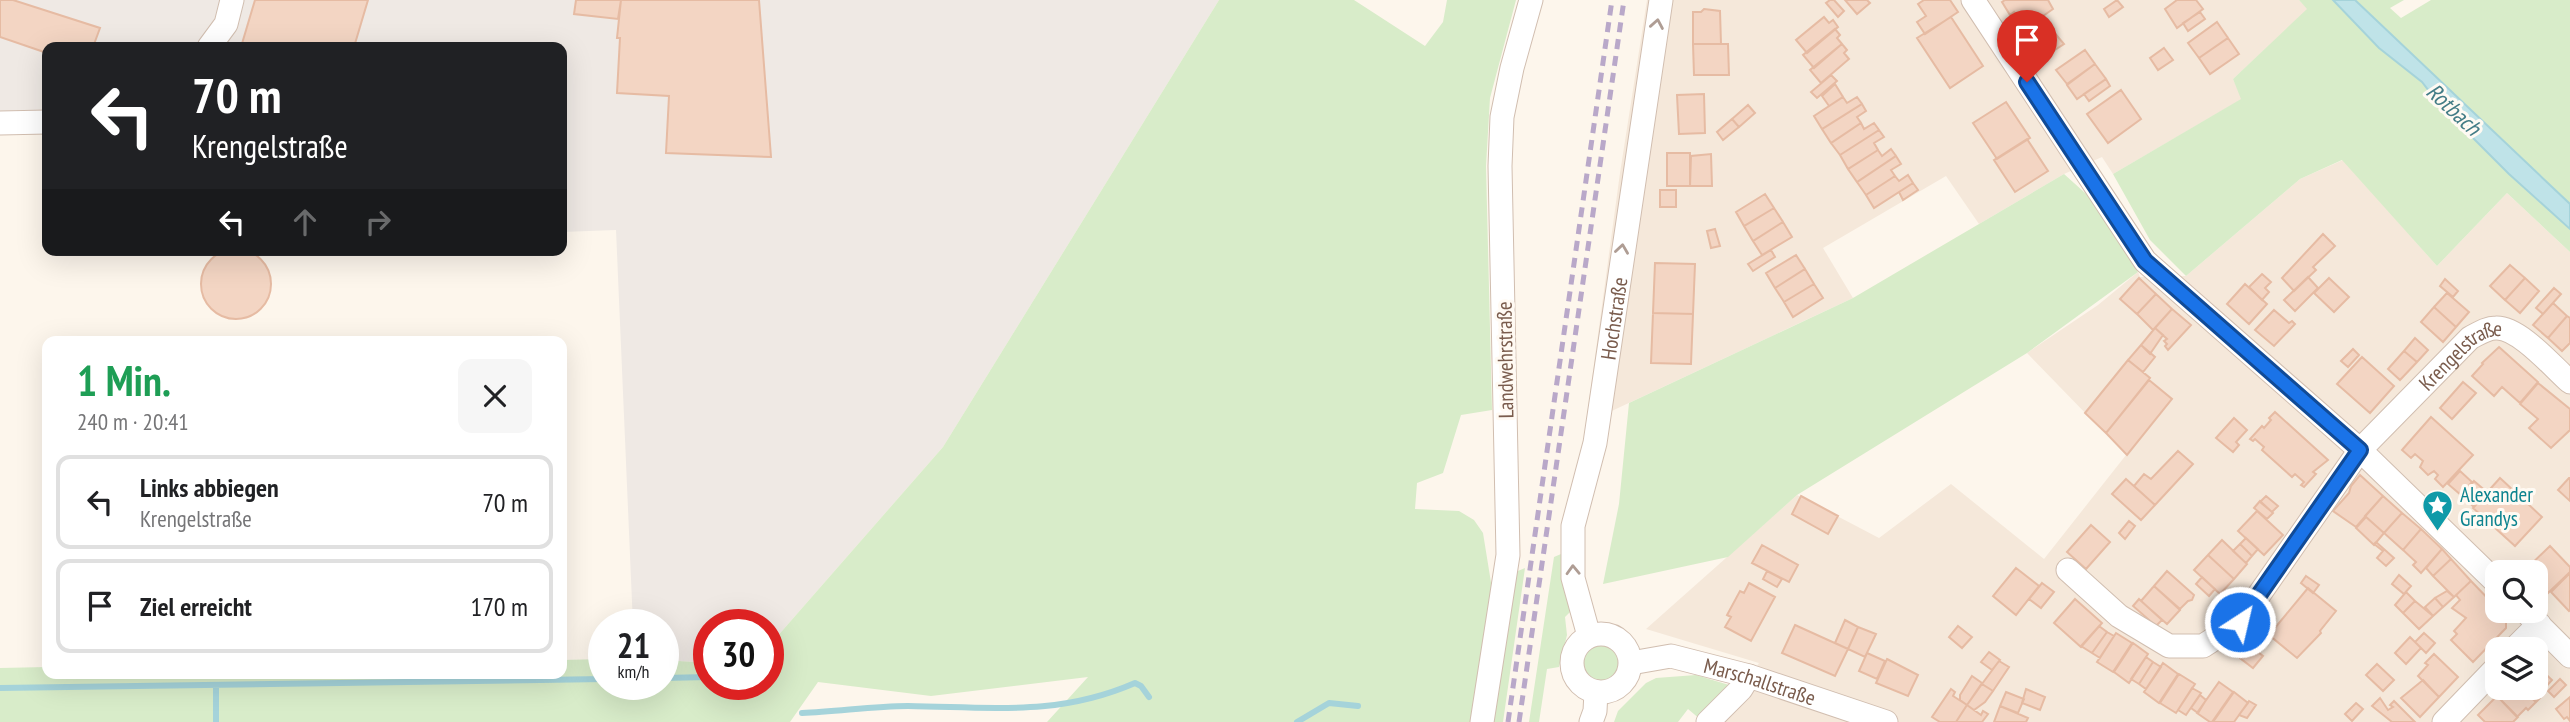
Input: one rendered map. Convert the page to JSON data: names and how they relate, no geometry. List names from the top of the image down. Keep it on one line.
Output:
{"streets":{"street":["Hochstraße","Landwehrstraße","Krengelstraße","Marschallstraße"]},"crossings":[["Hochstraße","Marschallstraße"]],"one_way":["Hochstraße"],"water":["Rotbach"],"places":{"place":["Alexander Grandys"]},"page":{"turn":["70 m","Krengelstraße"],"heading":["1 Min.","240 m · 20:41"],"list":[{"name":"Links abbiegen","note":"Krengelstraße","value":"70 m"},{"name":"Ziel erreicht","value":"170 m"}],"speed":"21 km/h","limit":"30"}}
